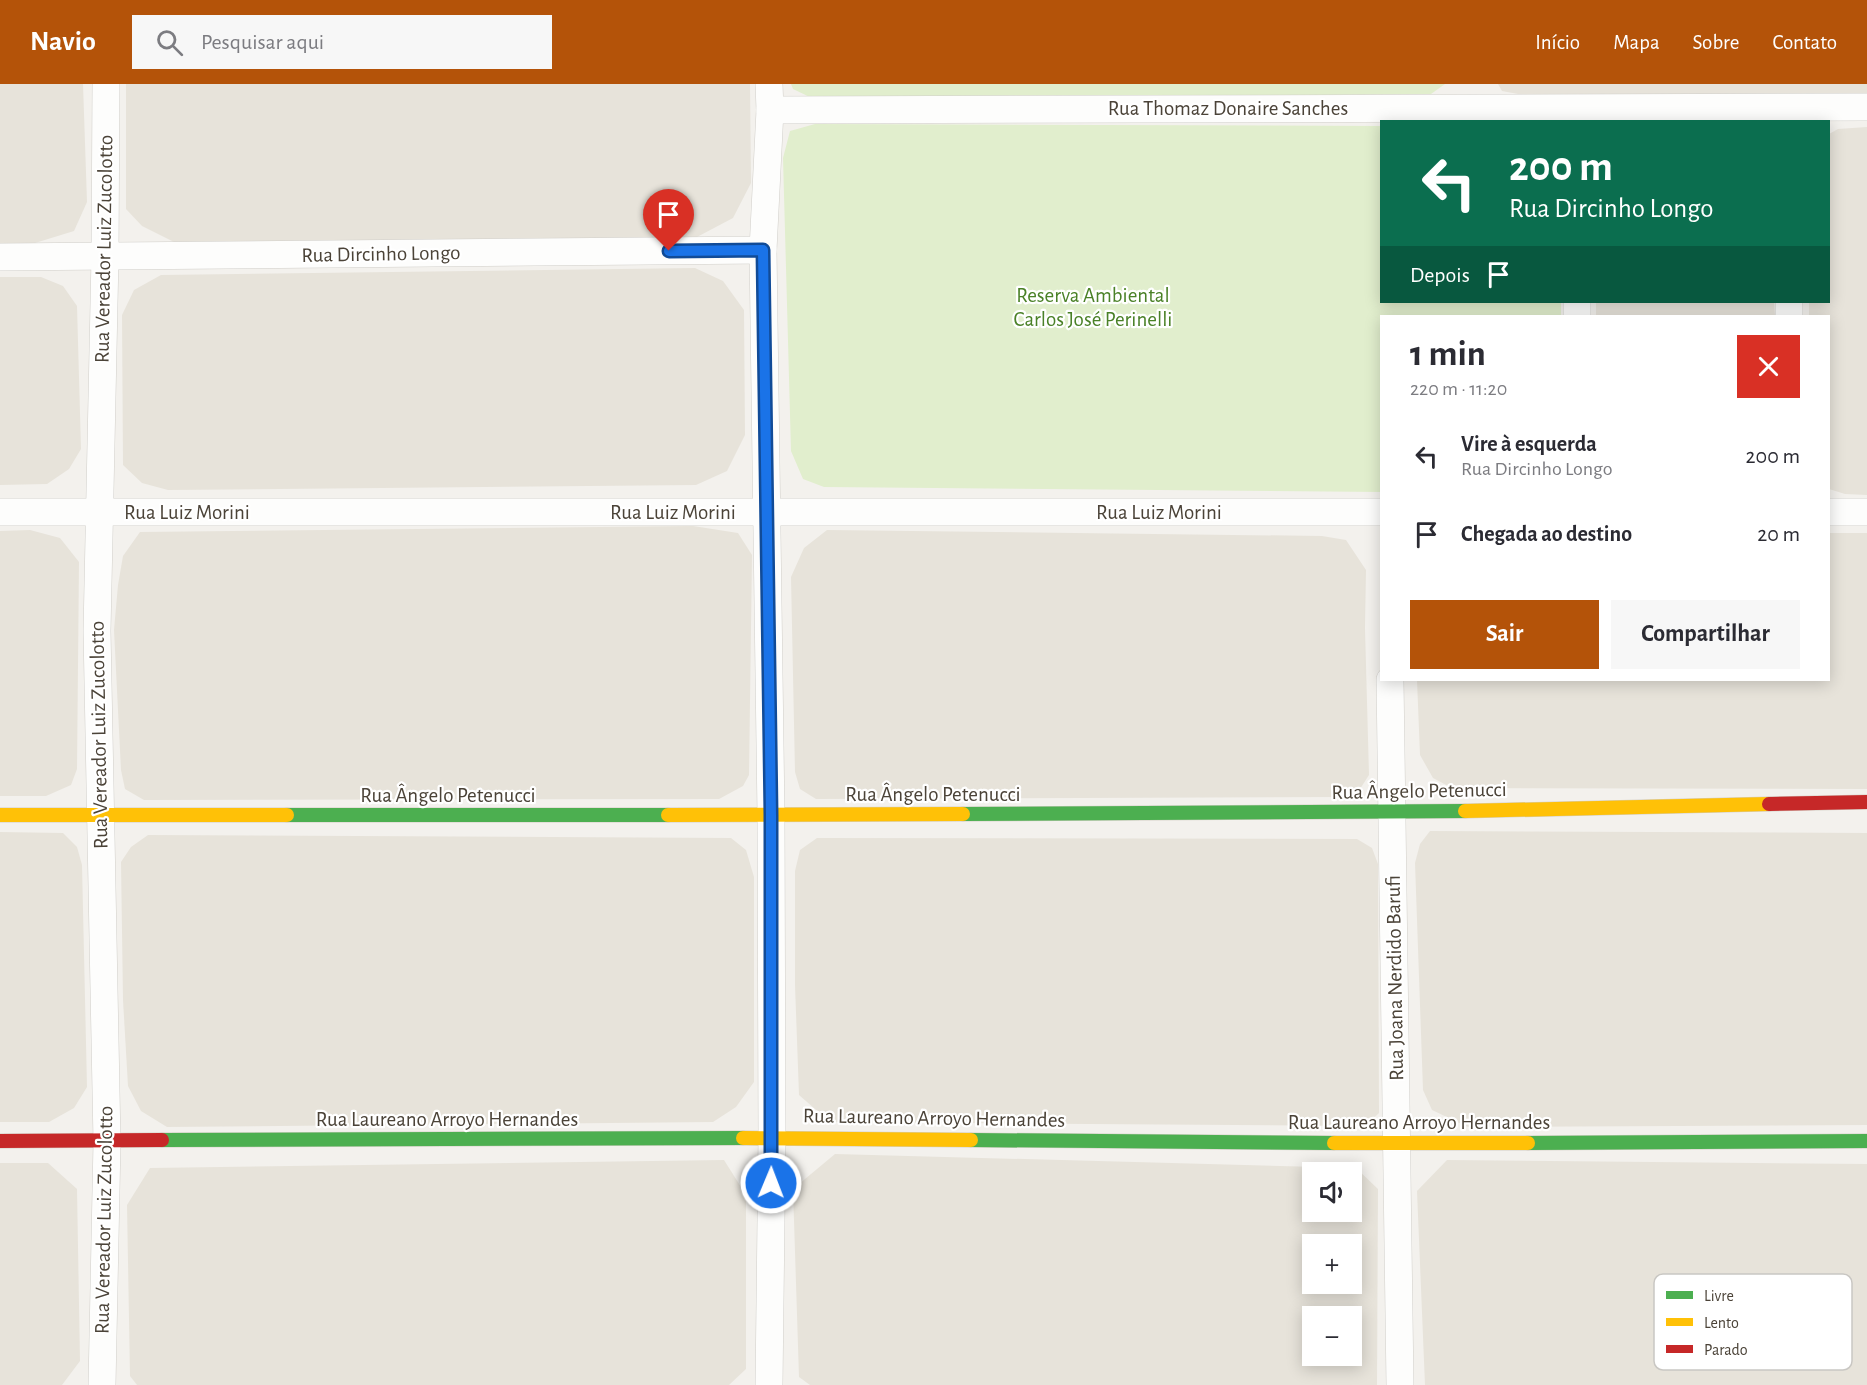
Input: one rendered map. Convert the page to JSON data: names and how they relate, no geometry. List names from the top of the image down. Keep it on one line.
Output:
{"streets":{"street":["Rua Thomaz Donaire Sanches","Rua Vereador Luiz Zucolotto","Rua Dircinho Longo","Rua Luiz Morini","Rua Ângelo Petenucci","Rua Joana Nerdido Barufi","Rua Laureano Arroyo Hernandes"]},"crossings":[["Rua Vereador Luiz Zucolotto","Rua Dircinho Longo"],["Rua Vereador Luiz Zucolotto","Rua Luiz Morini"],["Rua Vereador Luiz Zucolotto","Rua Ângelo Petenucci"],["Rua Vereador Luiz Zucolotto","Rua Laureano Arroyo Hernandes"],["Rua Ângelo Petenucci","Rua Joana Nerdido Barufi"],["Rua Joana Nerdido Barufi","Rua Laureano Arroyo Hernandes"]],"parks":["Reserva Ambiental Carlos José Perinelli"],"legend":["Livre","Lento","Parado"],"page":{"header":"Navio","search":"Pesquisar aqui","nav":["Início","Mapa","Sobre","Contato"],"turn":["200 m","Rua Dircinho Longo"],"then":"Depois","heading":["1 min","220 m · 11:20"],"list":[{"name":"Vire à esquerda","note":"Rua Dircinho Longo","value":"200 m"},{"name":"Chegada ao destino","value":"20 m"}],"buttons":["Sair","Compartilhar"],"map_buttons":["+","−"]}}
